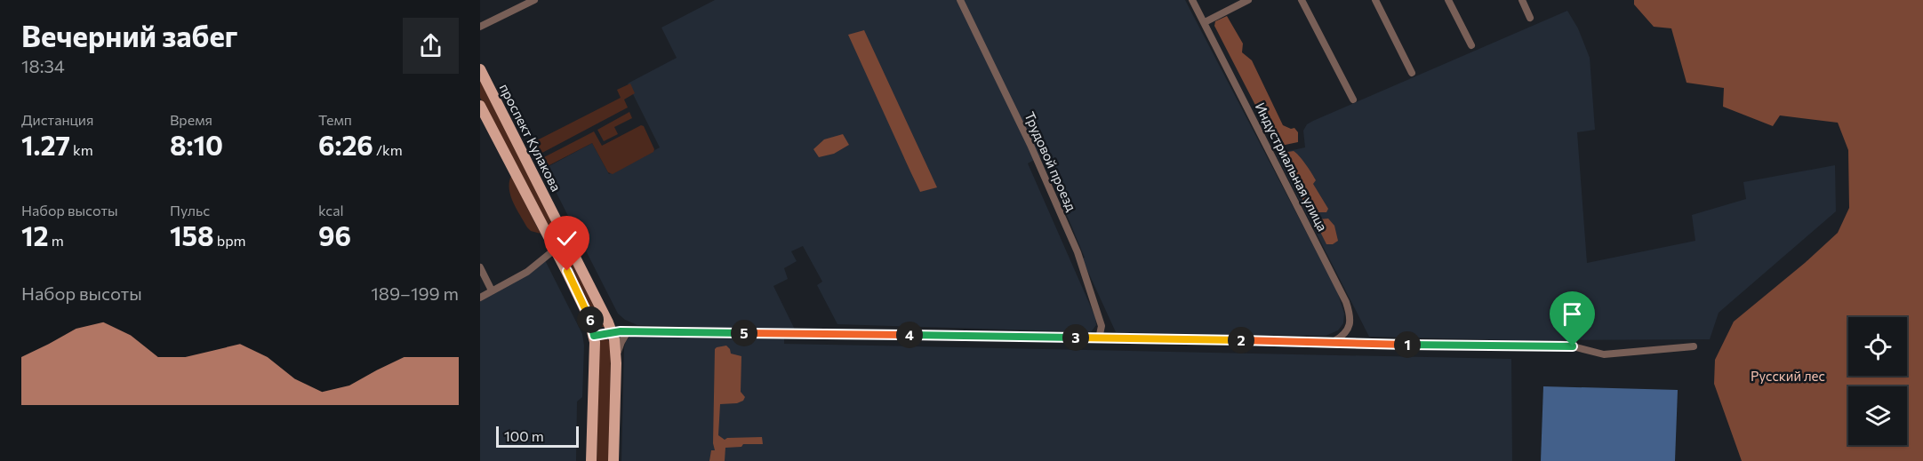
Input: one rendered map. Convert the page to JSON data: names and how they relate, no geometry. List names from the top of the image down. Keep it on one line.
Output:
{"streets":{"main road":["проспект Кулакова"],"street":["Трудовой проезд","Индустриальная улица"]},"parks":["Русский лес"],"scale_bar":"100 m","page":{"heading":["Вечерний забег","18:34"],"stats":[["Дистанция","1.27 km"],["Время","8:10"],["Темп","6:26 /km"],["Набор высоты","12 m"],["Пульс","158 bpm"],["kcal","96"]],"chart":["Набор высоты","189–199 m"],"pins":["6","5","4","3","2","1"],"scale":"100 m"}}
